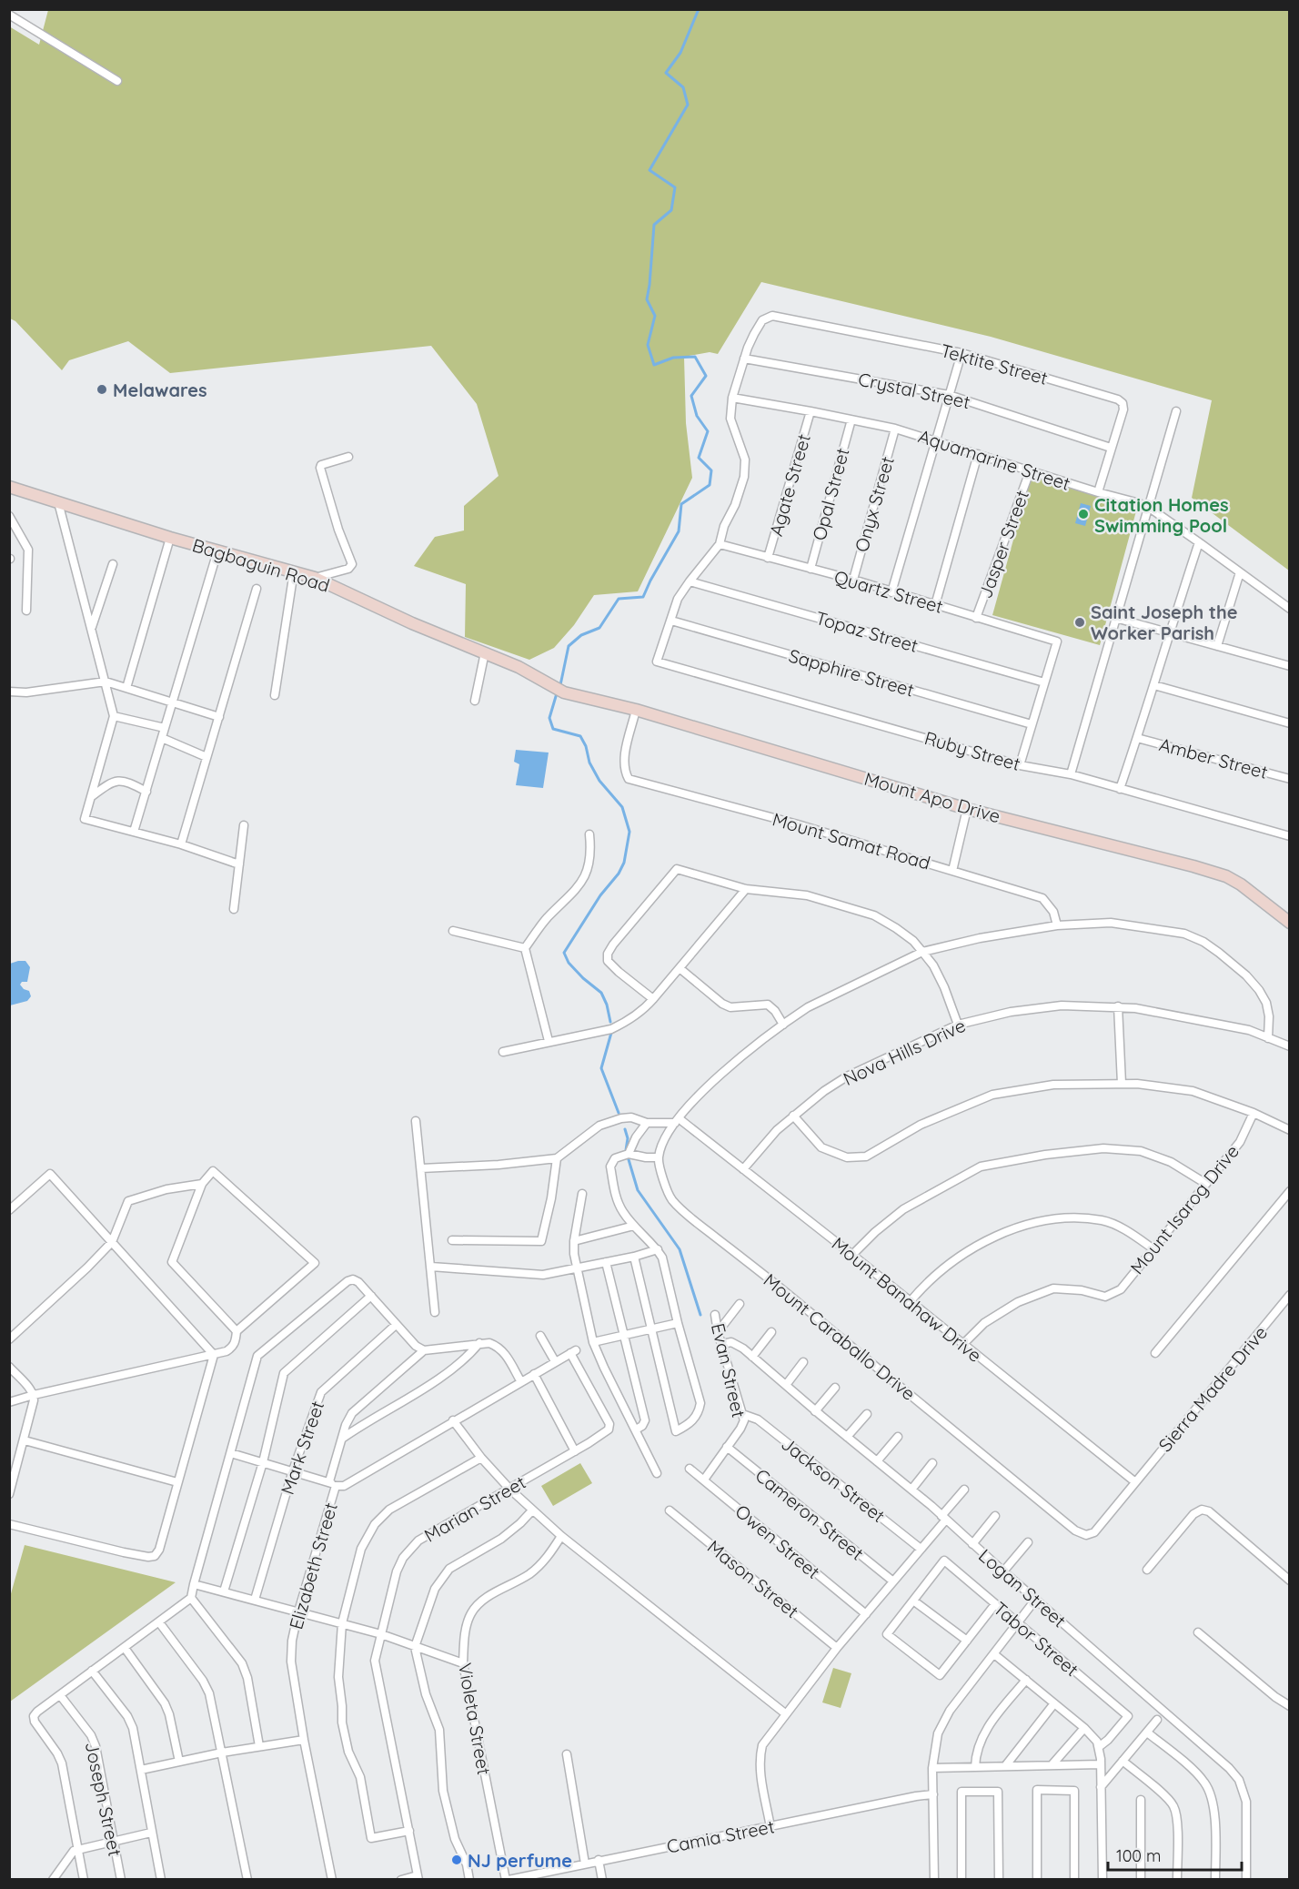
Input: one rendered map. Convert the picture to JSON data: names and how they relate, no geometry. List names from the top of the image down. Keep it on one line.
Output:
{"streets":{"street":["Tektite Street","Crystal Street","Aquamarine Street","Agate Street","Opal Street","Onyx Street","Jasper Street","Bagbaguin Road","Quartz Street","Topaz Street","Sapphire Street","Ruby Street","Amber Street","Mount Apo Drive","Mount Samat Road","Nova Hills Drive","Mount Isarog Drive","Mount Banahaw Drive","Mount Caraballo Drive","Evan Street","Sierra Madre Drive","Mark Street","Jackson Street","Marian Street","Cameron Street","Owen Street","Elizabeth Street","Mason Street","Logan Street","Tabor Street","Violeta Street","Joseph Street","Camia Street"]},"crossings":[["Tektite Street","Crystal Street"],["Tektite Street","Aquamarine Street"],["Aquamarine Street","Agate Street"],["Aquamarine Street","Opal Street"],["Aquamarine Street","Onyx Street"],["Aquamarine Street","Jasper Street"],["Agate Street","Quartz Street"],["Opal Street","Quartz Street"],["Onyx Street","Quartz Street"],["Jasper Street","Quartz Street"],["Bagbaguin Road","Mount Apo Drive"],["Quartz Street","Topaz Street"],["Sapphire Street","Ruby Street"],["Mount Apo Drive","Mount Samat Road"],["Nova Hills Drive","Mount Banahaw Drive"],["Mount Isarog Drive","Mount Banahaw Drive"],["Mount Banahaw Drive","Sierra Madre Drive"],["Mount Caraballo Drive","Sierra Madre Drive"],["Evan Street","Jackson Street"],["Evan Street","Cameron Street"],["Evan Street","Owen Street"],["Evan Street","Logan Street"],["Marian Street","Elizabeth Street"],["Violeta Street","Camia Street"]],"places":["Melawares","Citation Homes Swimming Pool","Saint Joseph the Worker Parish","NJ perfume"],"scale_bar":"100 m"}
